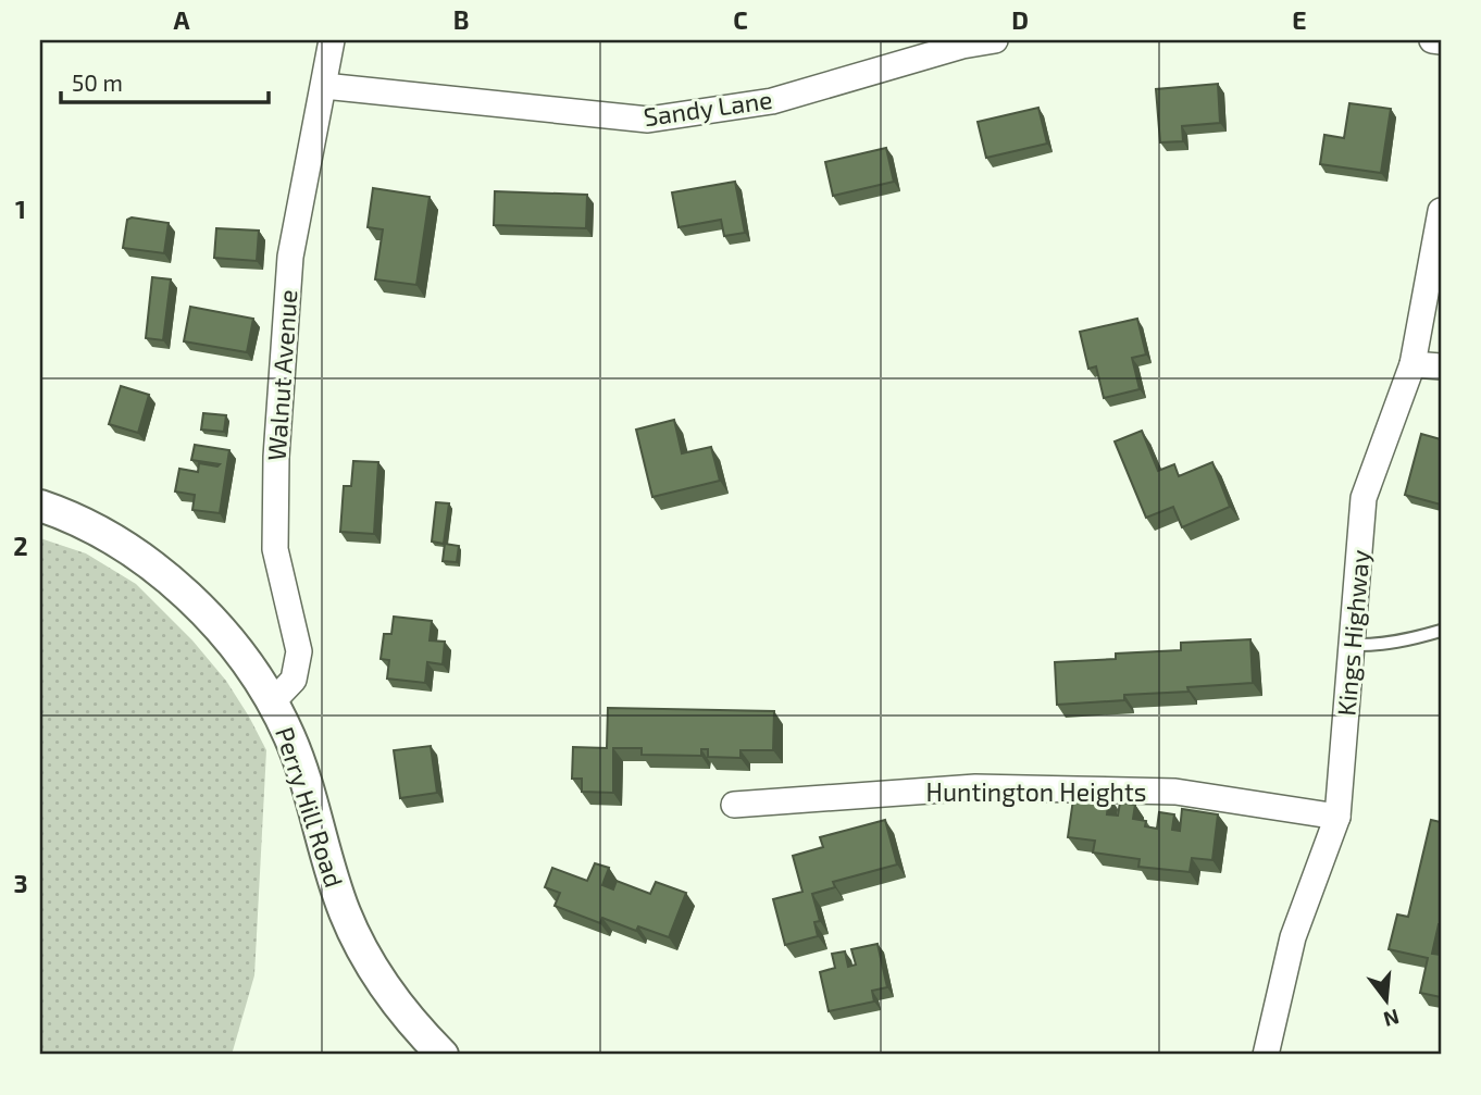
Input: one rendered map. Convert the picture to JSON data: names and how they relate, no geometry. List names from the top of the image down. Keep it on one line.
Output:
{"streets":{"street":["Sandy Lane","Walnut Avenue","Kings Highway","Huntington Heights","Perry Hill Road"]},"crossings":[["Sandy Lane","Walnut Avenue"],["Walnut Avenue","Perry Hill Road"],["Kings Highway","Huntington Heights"]],"scale_bar":"50 m","north":"bottom","grid":{"columns":["A","B","C","D","E"],"rows":["1","2","3"]}}
